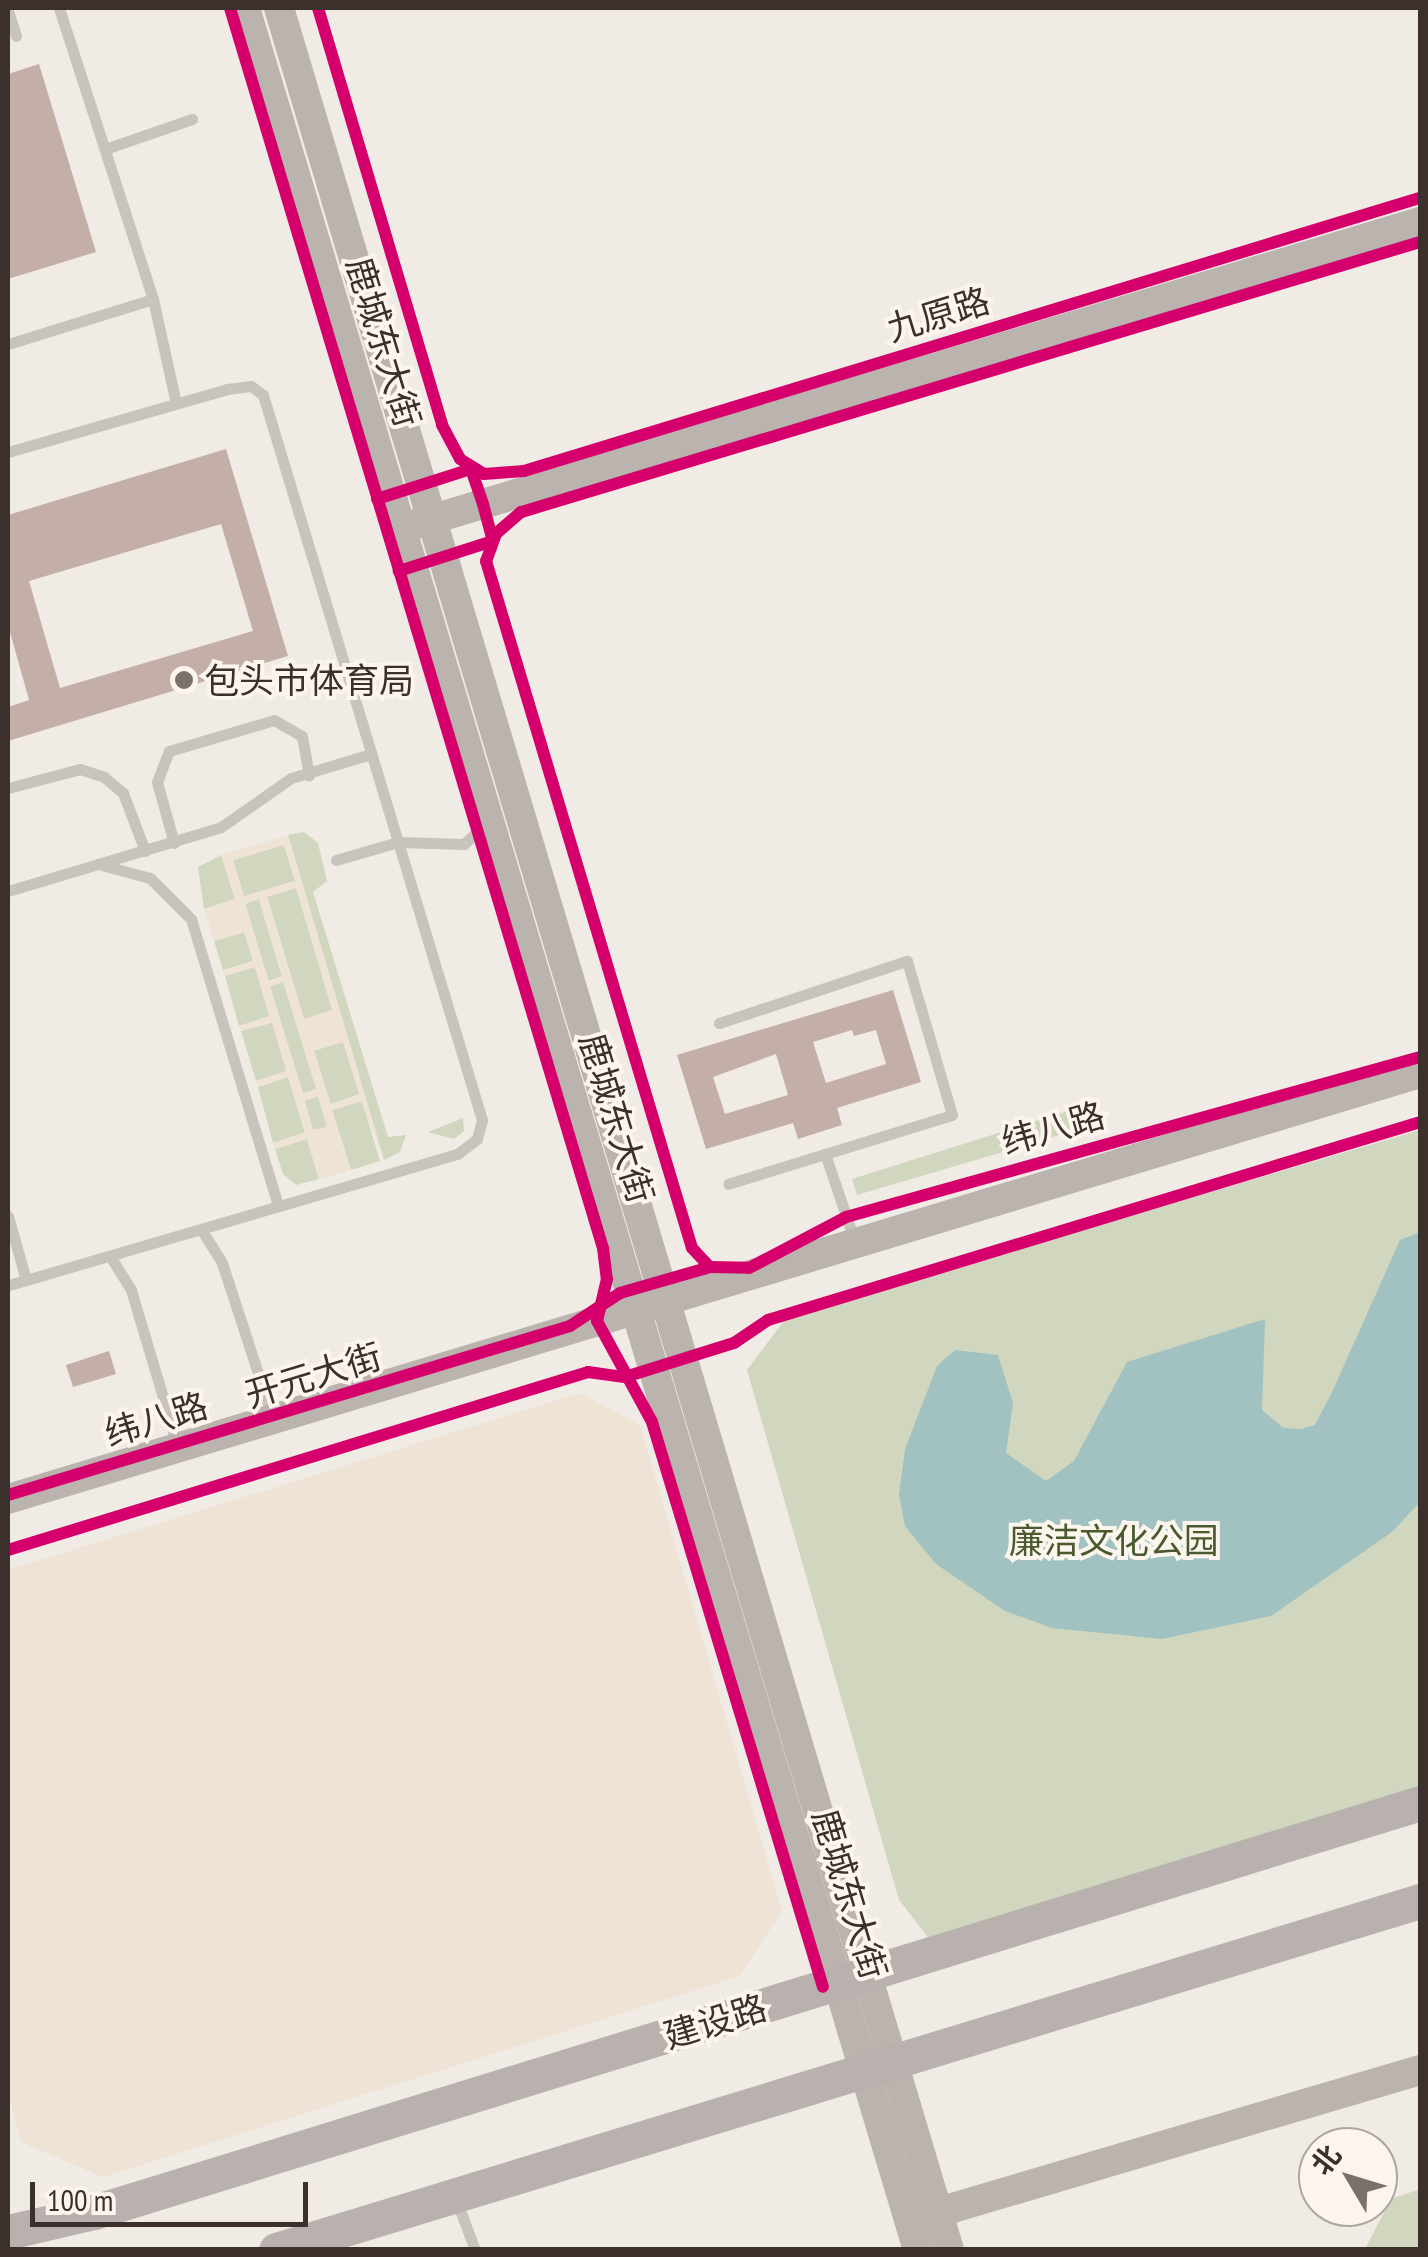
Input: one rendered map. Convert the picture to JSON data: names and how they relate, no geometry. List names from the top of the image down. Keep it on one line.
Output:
{"streets":{"main road":["九原路","鹿城东大街","开元大街","建设路"],"cycle path":["纬八路"]},"crossings":[["九原路","鹿城东大街"],["鹿城东大街","开元大街"],["鹿城东大街","建设路"]],"parks":["廉洁文化公园"],"places":["包头市体育局"],"scale_bar":"100 m","north":"top left"}
